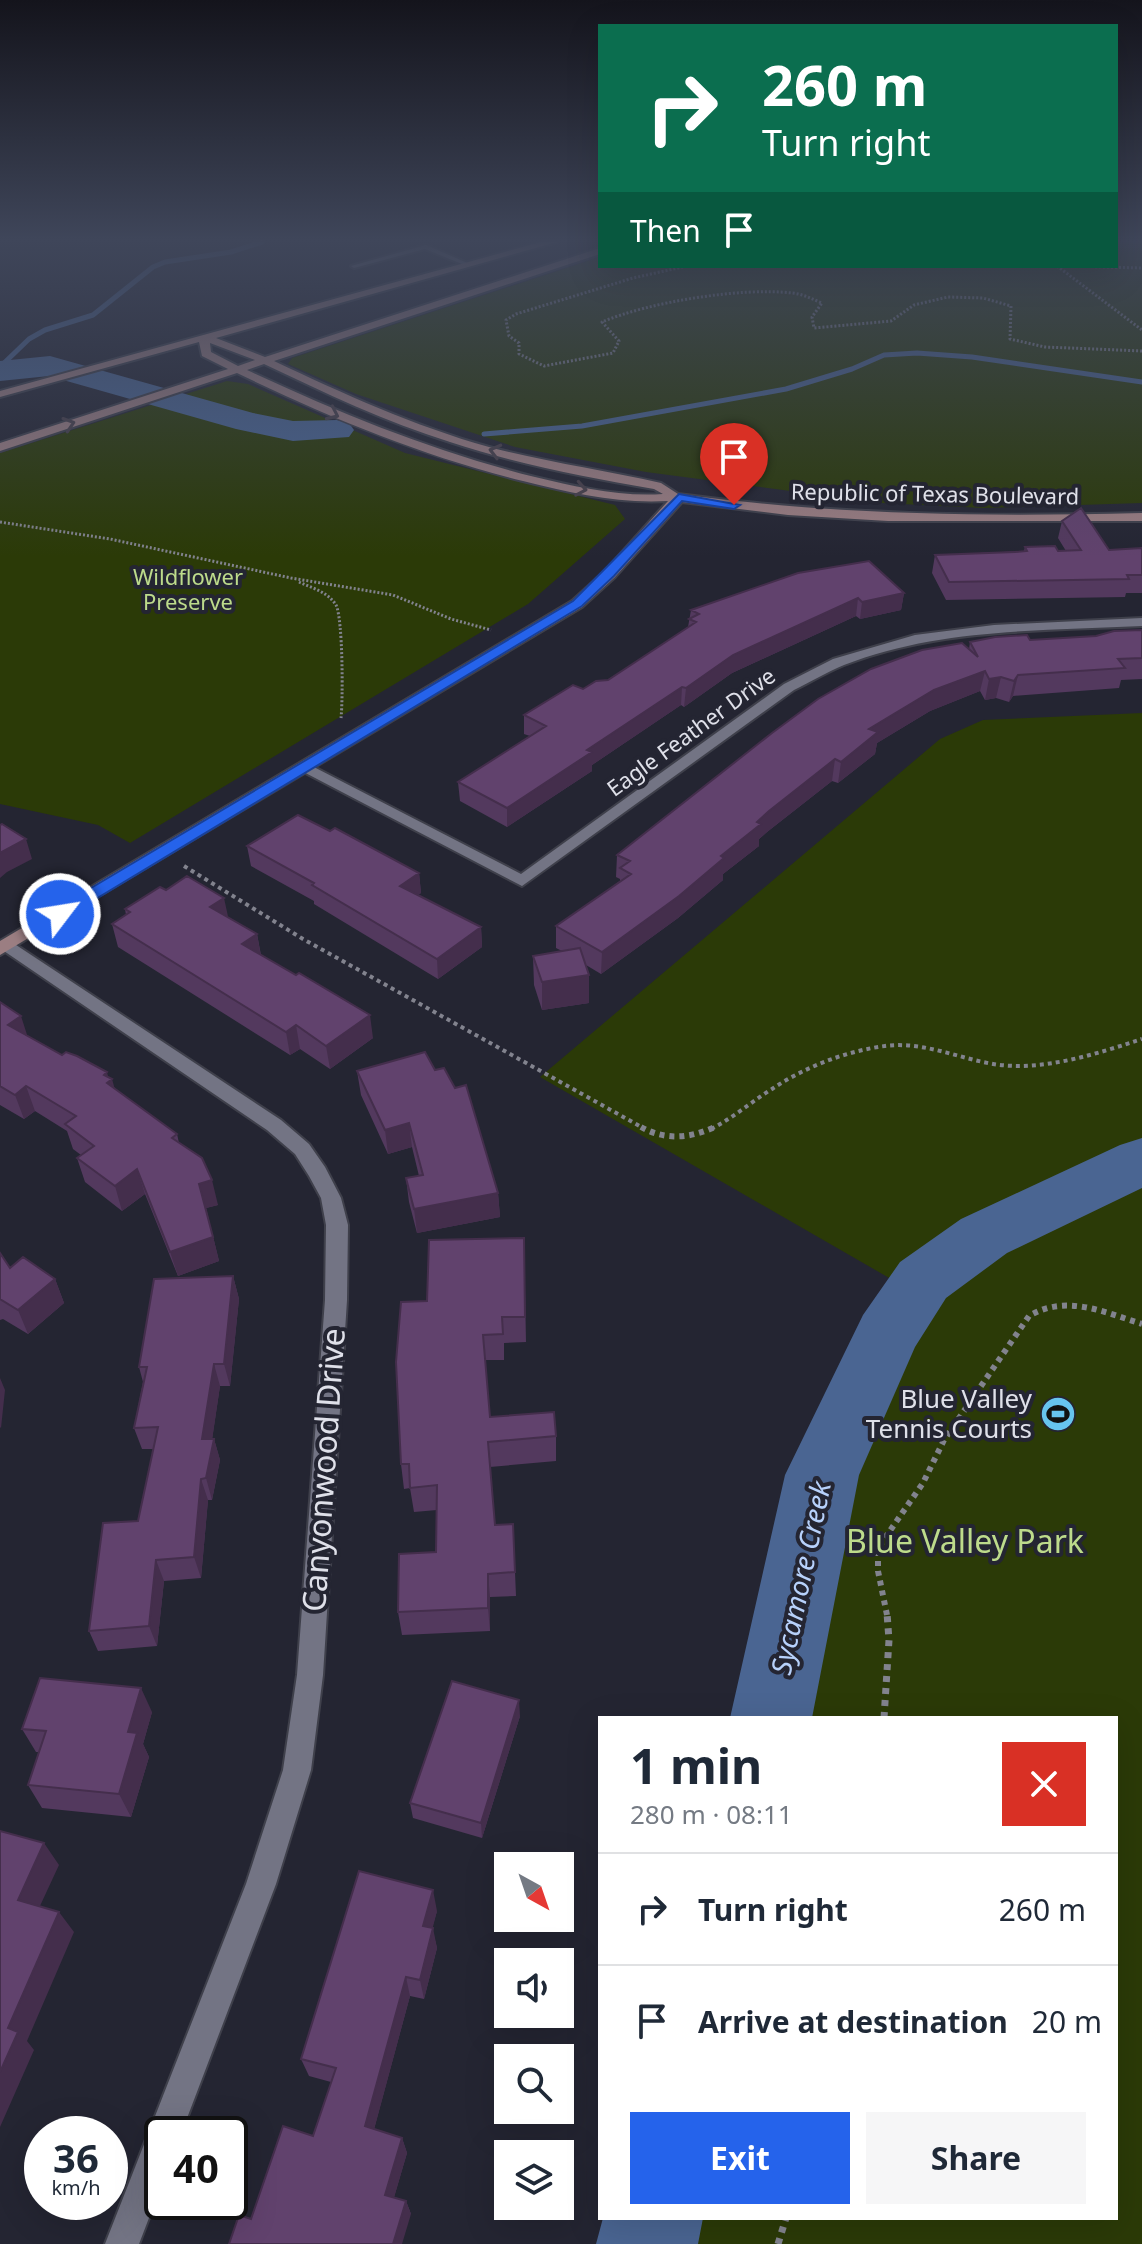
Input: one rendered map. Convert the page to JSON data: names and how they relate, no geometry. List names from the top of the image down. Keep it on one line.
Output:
{"streets":{"street":["Republic of Texas Boulevard","Eagle Feather Drive","Canyonwood Drive"]},"water":["Sycamore Creek"],"parks":["Wildflower Preserve","Blue Valley Park"],"places":{"sports":["Blue Valley Tennis Courts"]},"north":"bottom right","page":{"turn":["260 m","Turn right"],"then":"Then","heading":["1 min","280 m · 08:11"],"list":[{"name":"Turn right","value":"260 m"},{"name":"Arrive at destination","value":"20 m"}],"buttons":["Exit","Share"],"speed":"36 km/h","limit":"40"}}
